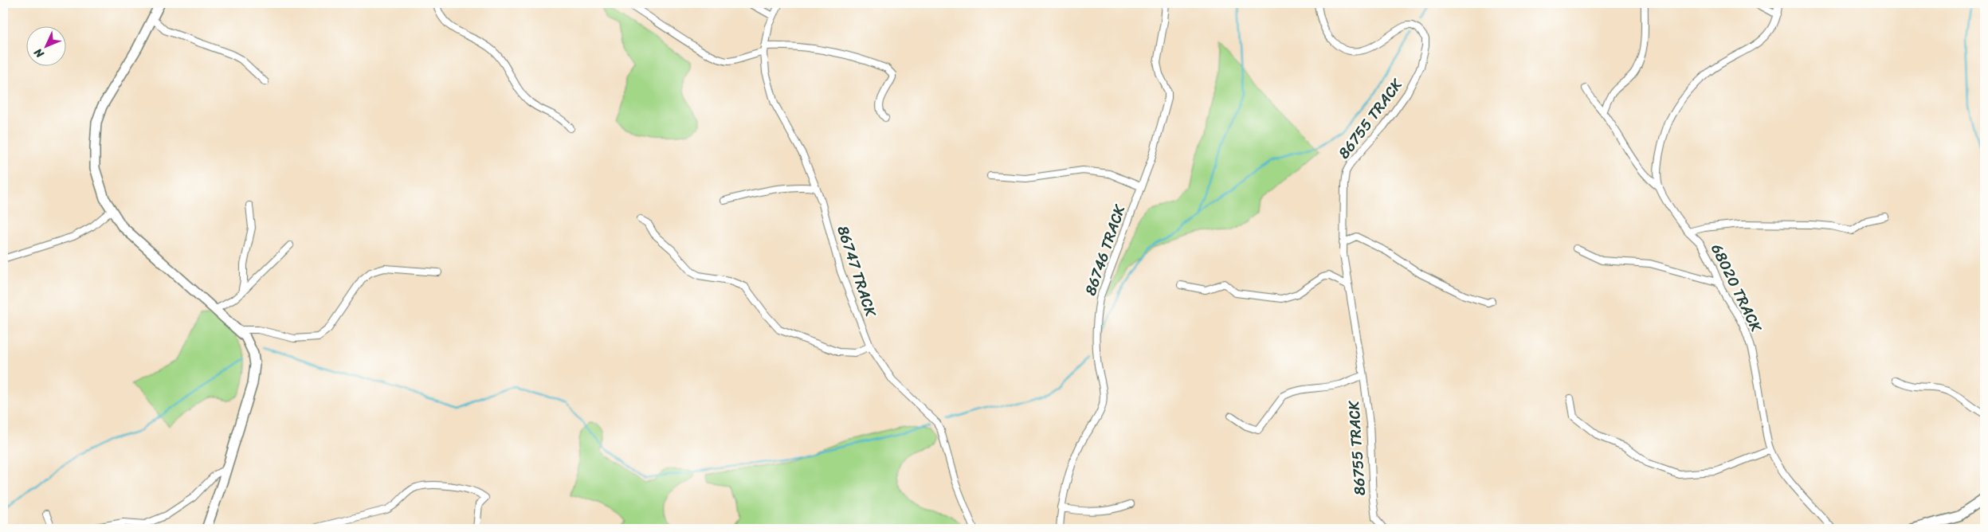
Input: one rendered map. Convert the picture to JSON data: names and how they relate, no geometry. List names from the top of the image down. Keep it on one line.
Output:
{"streets":{"street":["86755 TRACK","86746 TRACK","86747 TRACK","68020 TRACK"]},"north":"bottom left"}
